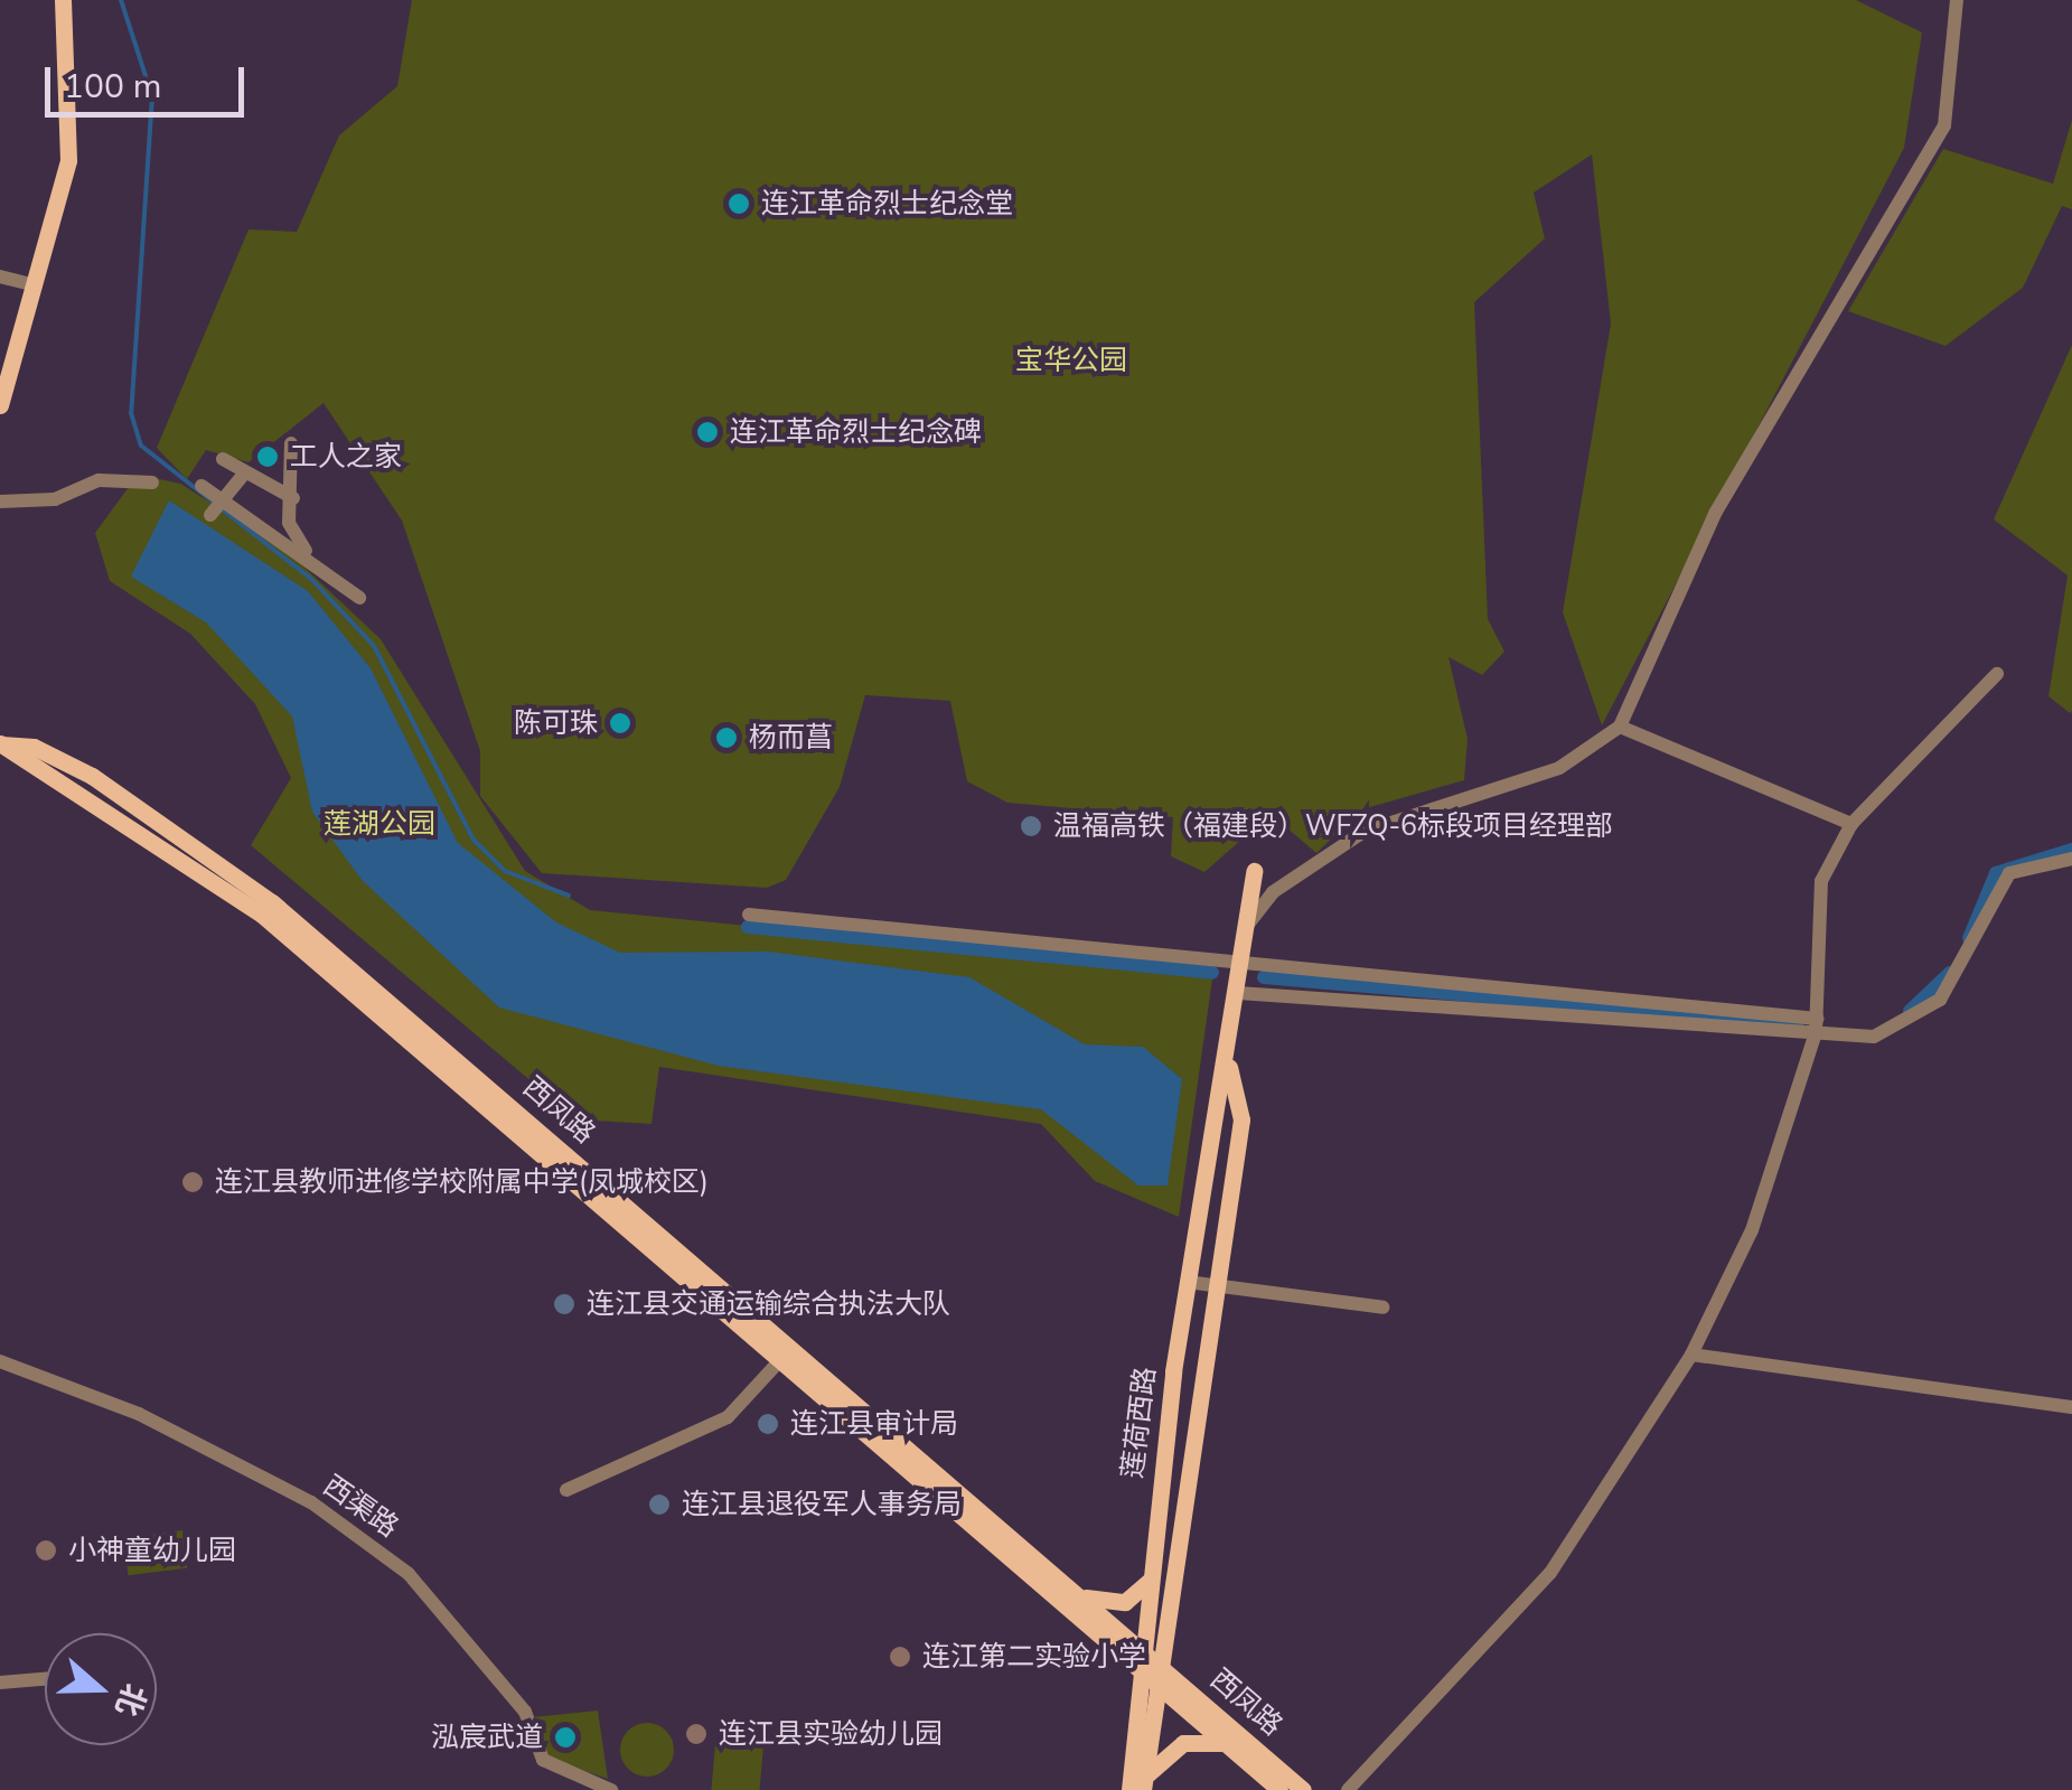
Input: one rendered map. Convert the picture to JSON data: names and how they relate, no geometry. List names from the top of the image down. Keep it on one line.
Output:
{"streets":{"main road":["西凤路","莲荷西路"],"street":["西渠路"]},"crossings":[["西凤路","莲荷西路"]],"parks":["宝华公园","莲湖公园"],"places":["连江革命烈士纪念堂","连江革命烈士纪念碑","工人之家","陈可珠","杨而菖","温福高铁（福建段）WFZQ-6标段项目经理部","连江县教师进修学校附属中学(凤城校区)","连江县交通运输综合执法大队","连江县审计局","连江县退役军人事务局","小神童幼儿园","连江第二实验小学","连江县实验幼儿园","泓宸武道"],"scale_bar":"100 m","north":"right"}
